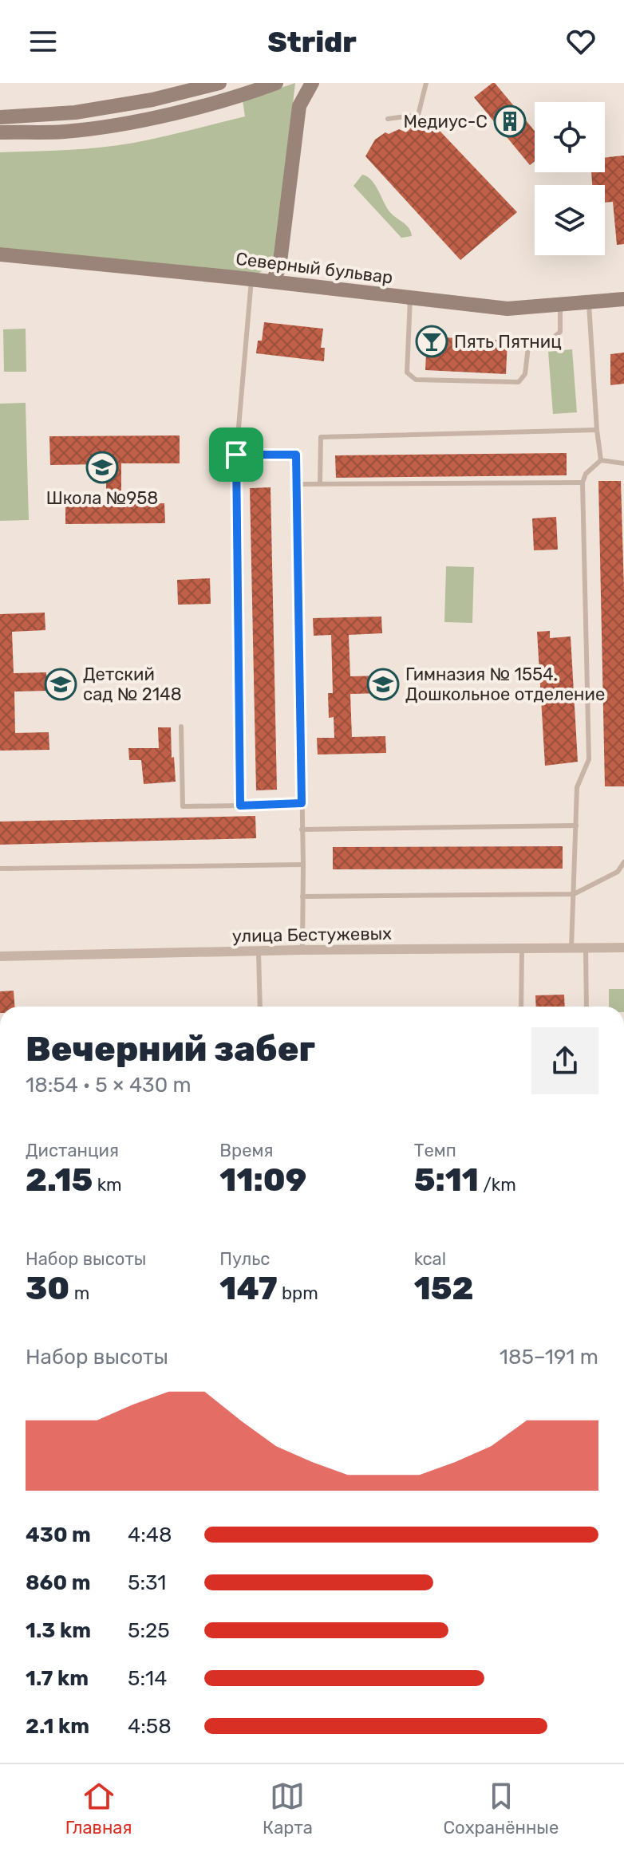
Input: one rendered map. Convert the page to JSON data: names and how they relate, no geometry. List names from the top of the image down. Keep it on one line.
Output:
{"streets":{"main road":["Северный бульвар"],"street":["улица Бестужевых"]},"places":{"building":["Медиус-С"],"bar":["Пять Пятниц"],"school or university":["Школа №958","Детский сад № 2148","Гимназия № 1554. Дошкольное отделение"]},"page":{"header":"Stridr","heading":["Вечерний забег","18:54 · 5 × 430 m"],"stats":[["Дистанция","2.15 km"],["Время","11:09"],["Темп","5:11 /km"],["Набор высоты","30 m"],["Пульс","147 bpm"],["kcal","152"]],"chart":["Набор высоты","185–191 m"],"list":[{"name":"430 m","note":"4:48"},{"name":"860 m","note":"5:31"},{"name":"1.3 km","note":"5:25"},{"name":"1.7 km","note":"5:14"},{"name":"2.1 km","note":"4:58"}],"tabs":["Главная","Карта","Сохранённые"]}}
